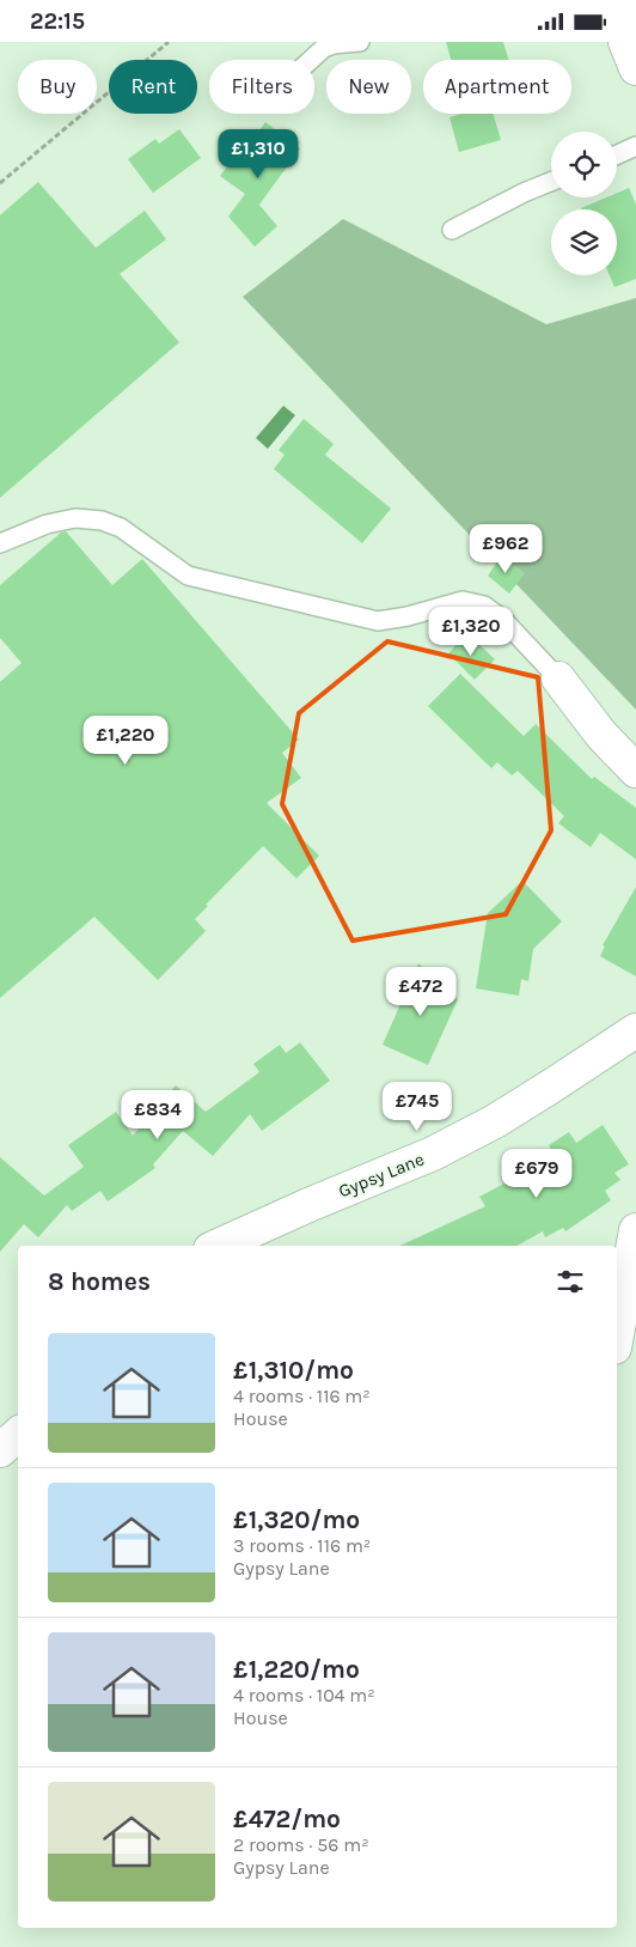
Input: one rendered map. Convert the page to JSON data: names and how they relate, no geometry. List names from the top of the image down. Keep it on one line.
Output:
{"streets":{"street":["Gypsy Lane"]},"page":{"status":"22:15","chip":["Buy","Rent","Filters","New","Apartment"],"price":["£1,310","£962","£1,320","£1,220","£472","£745","£834","£679"],"heading":"8 homes","list":[{"name":"£1,310/mo","note":"4 rooms · 116 m² · House"},{"name":"£1,320/mo","note":"3 rooms · 116 m² · Gypsy Lane"},{"name":"£1,220/mo","note":"4 rooms · 104 m² · House"},{"name":"£472/mo","note":"2 rooms · 56 m² · Gypsy Lane"}]}}
